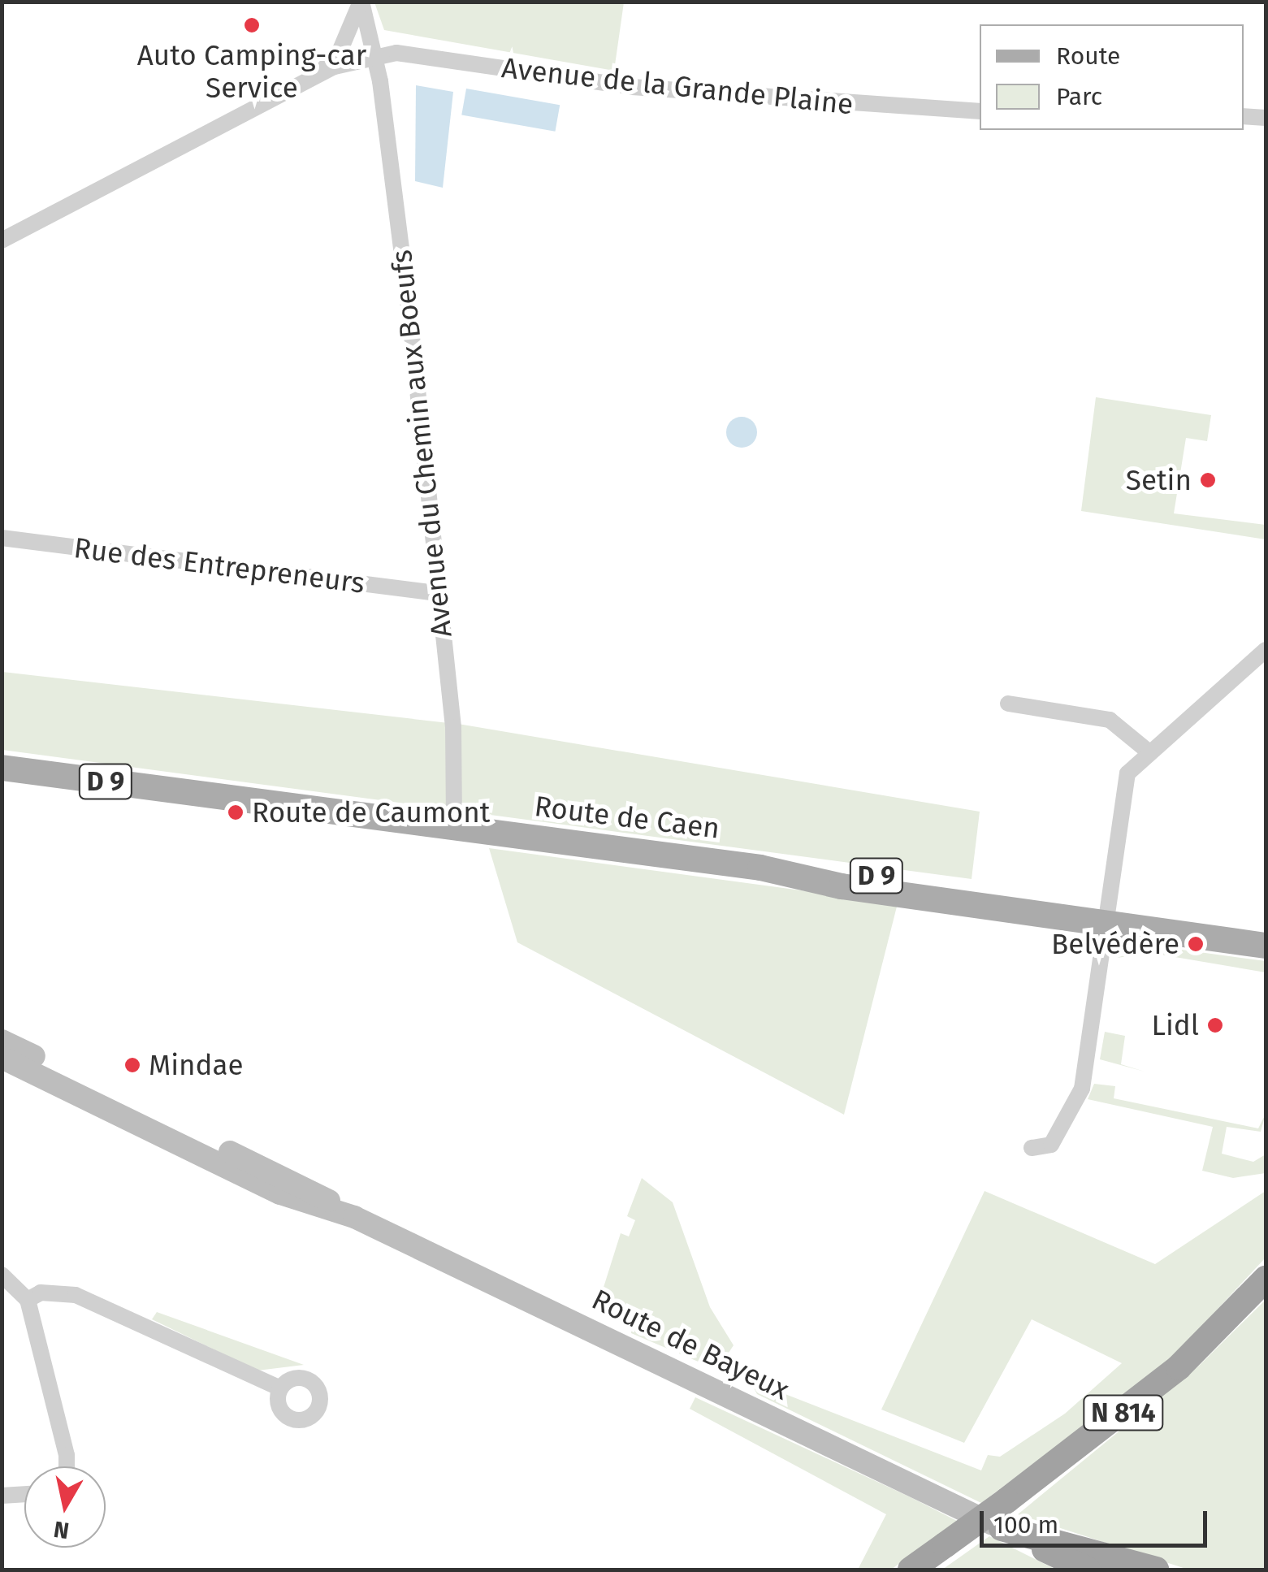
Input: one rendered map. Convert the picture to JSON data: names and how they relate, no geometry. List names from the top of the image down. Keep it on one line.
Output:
{"streets":{"highway":["N 814"],"main road":["D 9","Route de Caen","Route de Bayeux"],"street":["Avenue de la Grande Plaine","Avenue du Chemin aux Boeufs","Rue des Entrepreneurs"]},"crossings":[["Avenue de la Grande Plaine","Avenue du Chemin aux Boeufs"],["Avenue du Chemin aux Boeufs","Rue des Entrepreneurs"],["Avenue du Chemin aux Boeufs","Route de Caen"]],"places":["Auto Camping-car Service","Setin","Route de Caumont","Belvédère","Lidl","Mindae"],"legend":["Route","Parc"],"scale_bar":"100 m","north":"bottom"}
